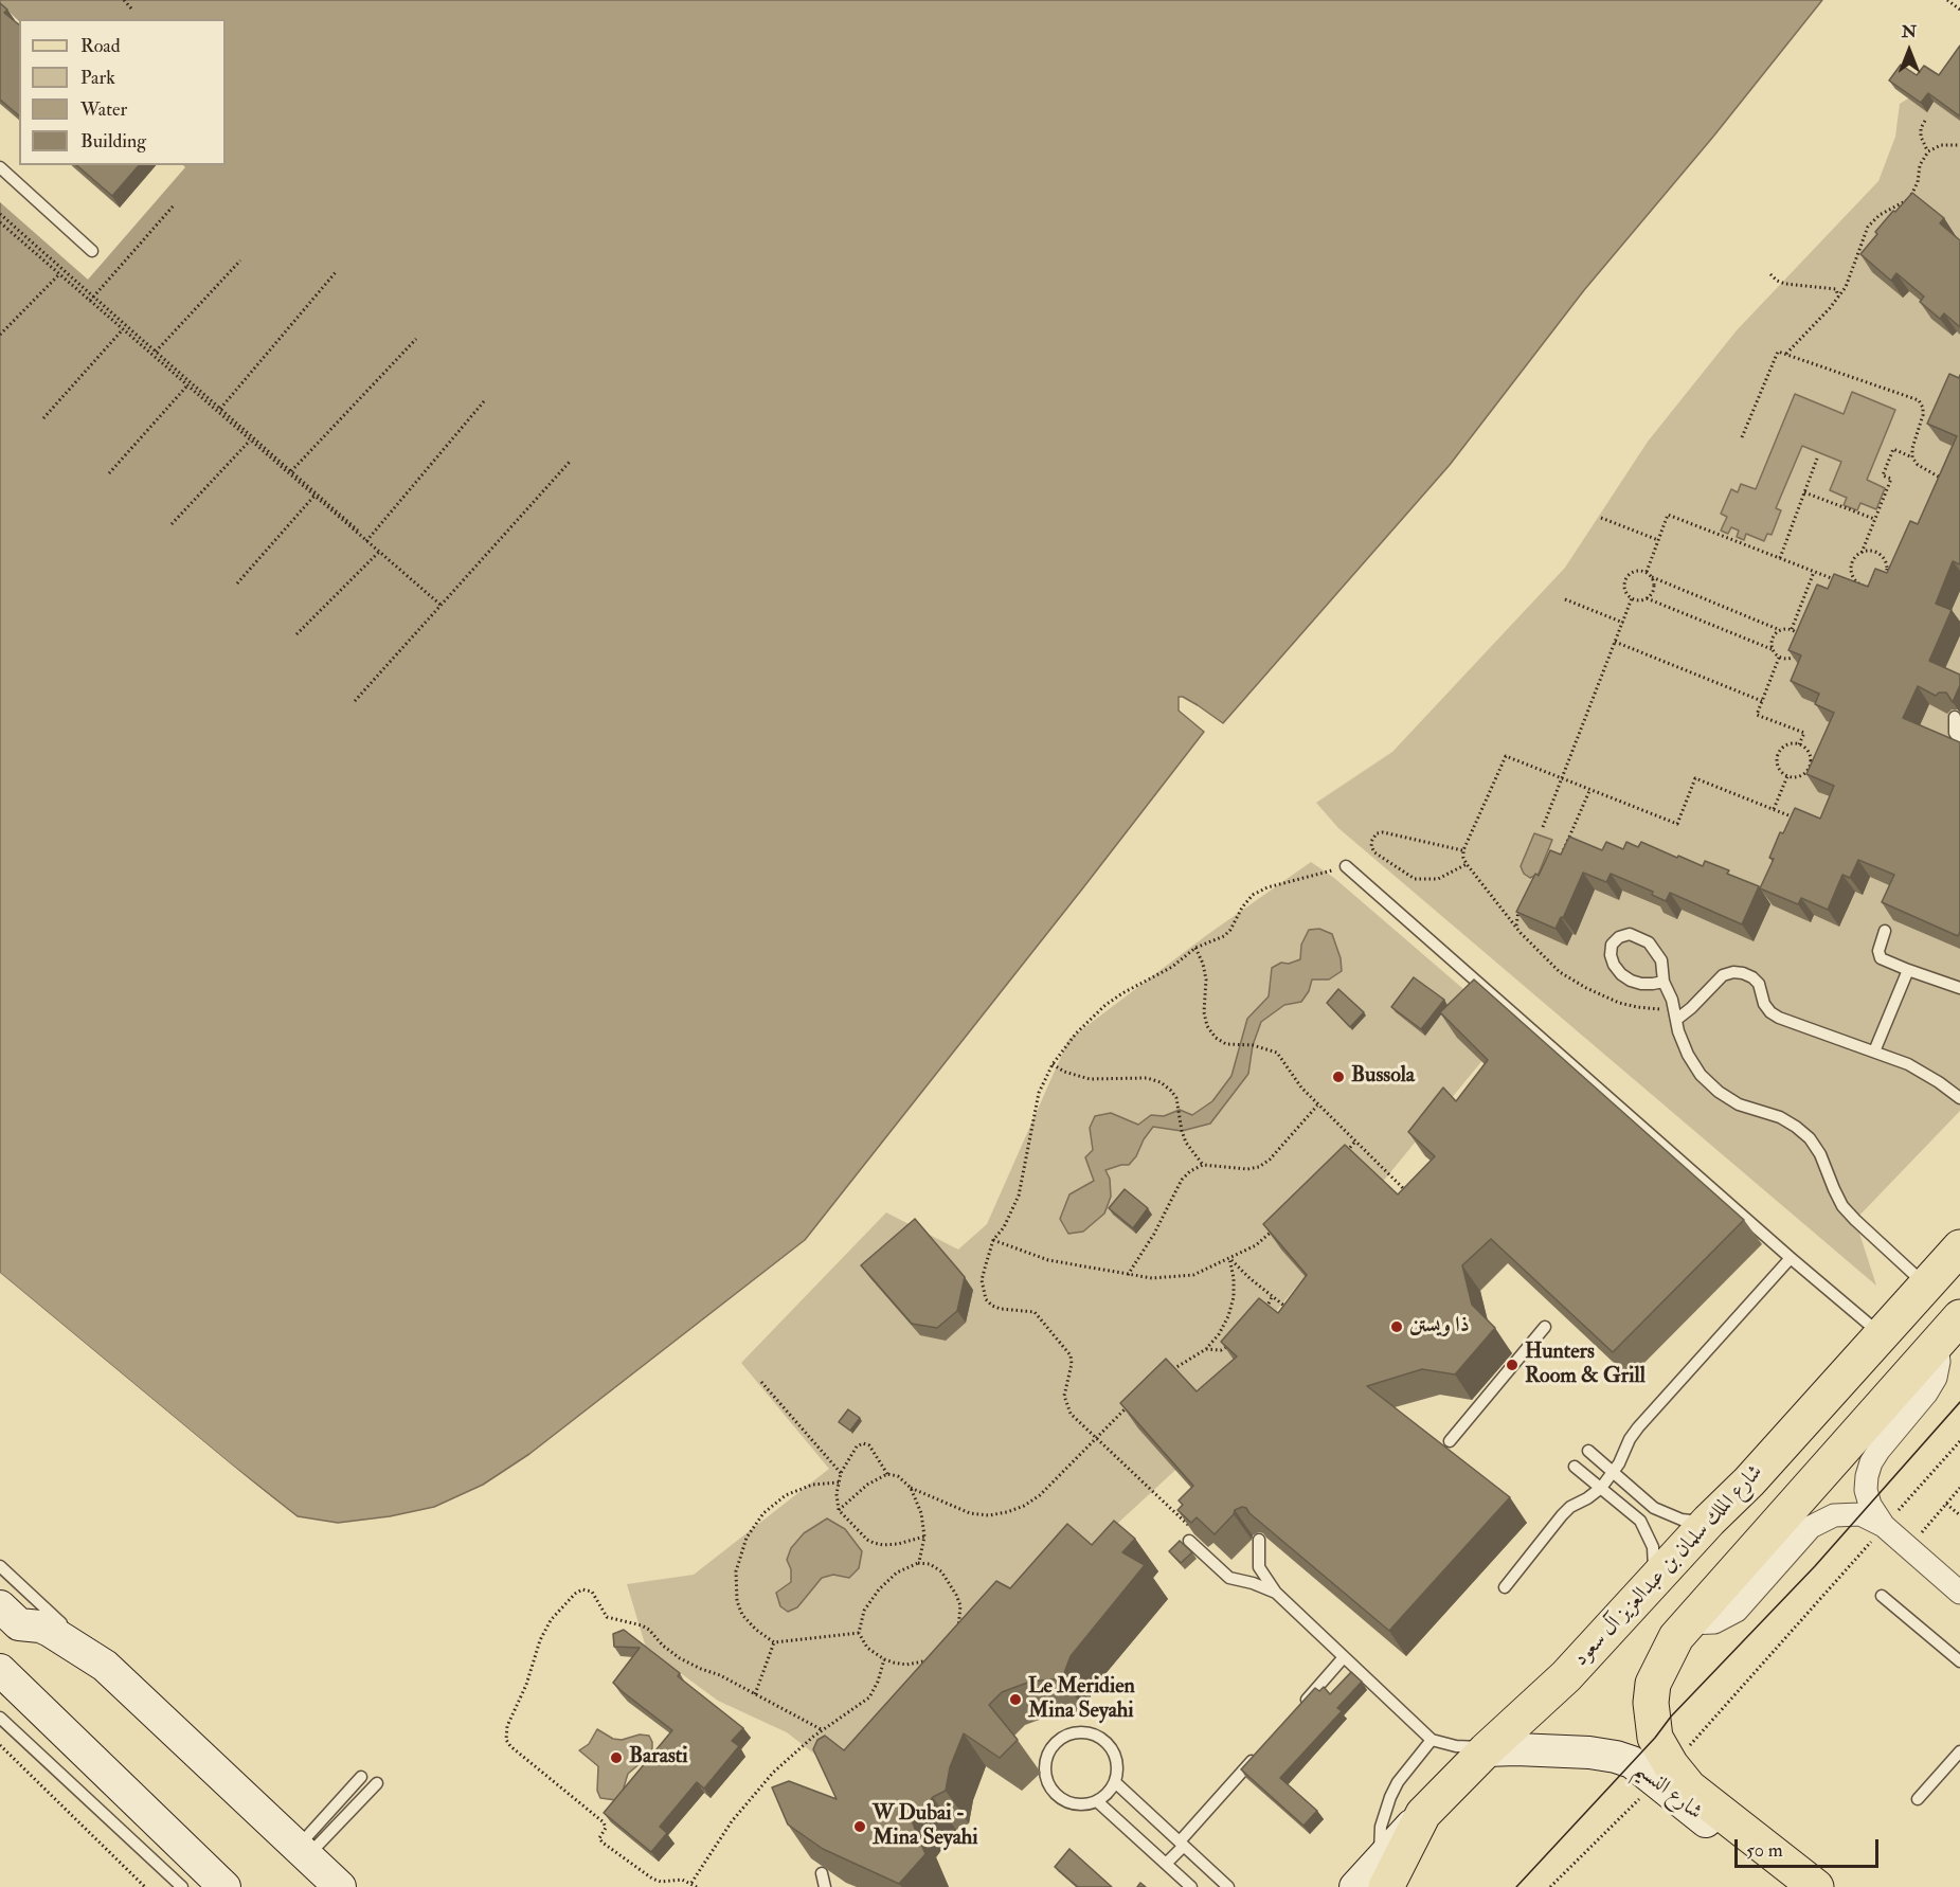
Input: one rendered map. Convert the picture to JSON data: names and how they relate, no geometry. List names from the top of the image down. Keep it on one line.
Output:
{"streets":{"main road":["شارع الملك سلمان بن عبدالعزيز آل سعود"],"street":["شارع النسيم"]},"crossings":[["شارع الملك سلمان بن عبدالعزيز آل سعود","شارع النسيم"]],"places":["Bussola","ذا ويستن","Hunters Room & Grill","Le Meridien Mina Seyahi","Barasti","W Dubai - Mina Seyahi"],"legend":["Road","Park","Water","Building"],"scale_bar":"50 m","north":"top"}
